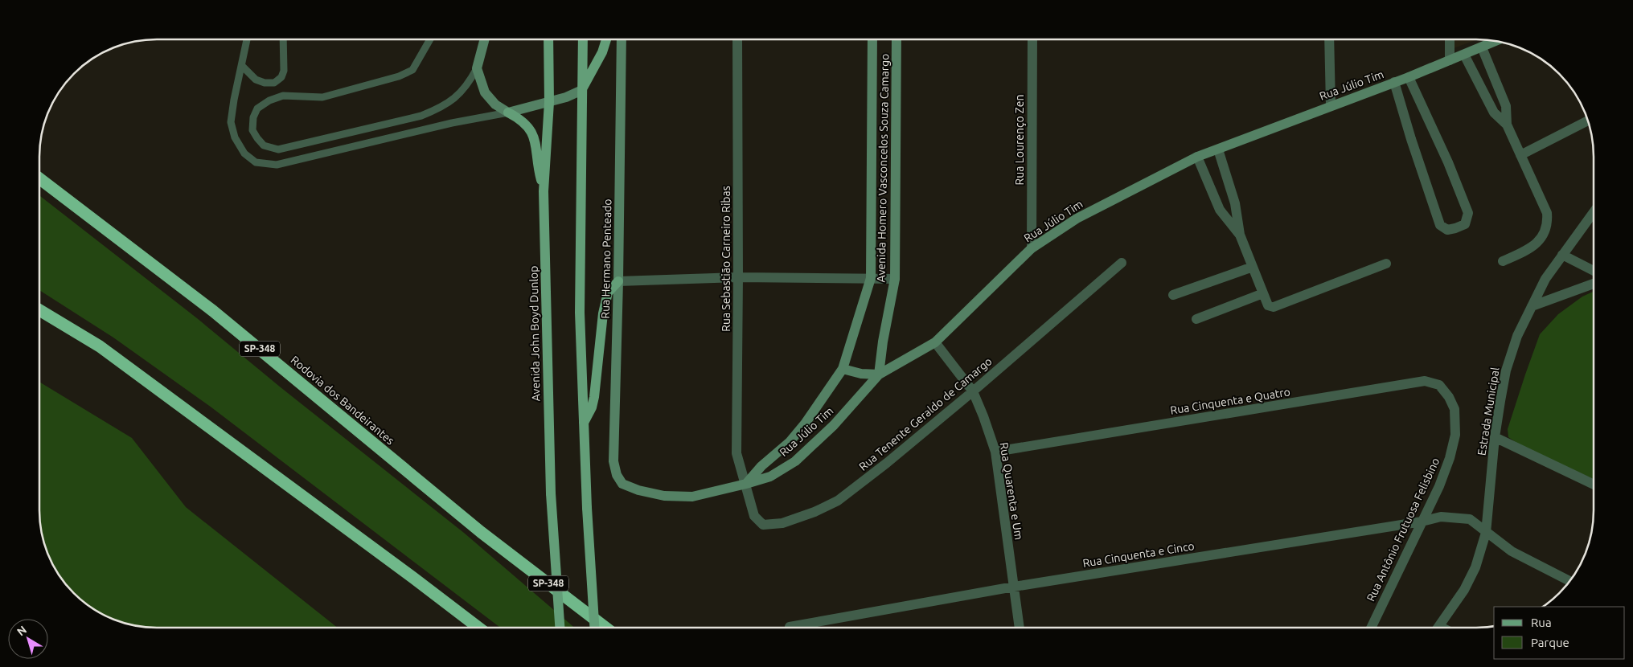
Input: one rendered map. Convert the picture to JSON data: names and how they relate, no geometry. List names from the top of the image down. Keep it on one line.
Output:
{"streets":{"highway":["SP-348","Rodovia dos Bandeirantes"],"main road":["Rua Júlio Tim","Avenida Homero Vasconcelos Souza Camargo","Rua Hermano Penteado","Avenida John Boyd Dunlop"],"street":["Rua Lourenço Zen","Rua Sebastião Carneiro Ribas","Rua Cinquenta e Quatro","Estrada Municipal","Rua Tenente Geraldo de Camargo","Rua Quarenta e Um","Rua Antônio Frutuosa Felisbino","Rua Cinquenta e Cinco"]},"crossings":[["Rua Júlio Tim","Rua Lourenço Zen"],["Rua Júlio Tim","Avenida Homero Vasconcelos Souza Camargo"],["Rua Júlio Tim","Rua Hermano Penteado"],["Rua Júlio Tim","Rua Sebastião Carneiro Ribas"],["Rua Júlio Tim","Rua Tenente Geraldo de Camargo"],["Rua Júlio Tim","Rua Quarenta e Um"],["Avenida Homero Vasconcelos Souza Camargo","Rua Sebastião Carneiro Ribas"],["Avenida Homero Vasconcelos Souza Camargo","Rua Tenente Geraldo de Camargo"],["Rua Sebastião Carneiro Ribas","Rua Tenente Geraldo de Camargo"],["Rua Cinquenta e Quatro","Rua Quarenta e Um"],["Rua Cinquenta e Quatro","Rua Antônio Frutuosa Felisbino"],["Estrada Municipal","Rua Cinquenta e Cinco"],["Rua Tenente Geraldo de Camargo","Rua Quarenta e Um"],["Rua Quarenta e Um","Rua Cinquenta e Cinco"],["Rua Antônio Frutuosa Felisbino","Rua Cinquenta e Cinco"]],"legend":["Rua","Parque"],"north":"top left"}
